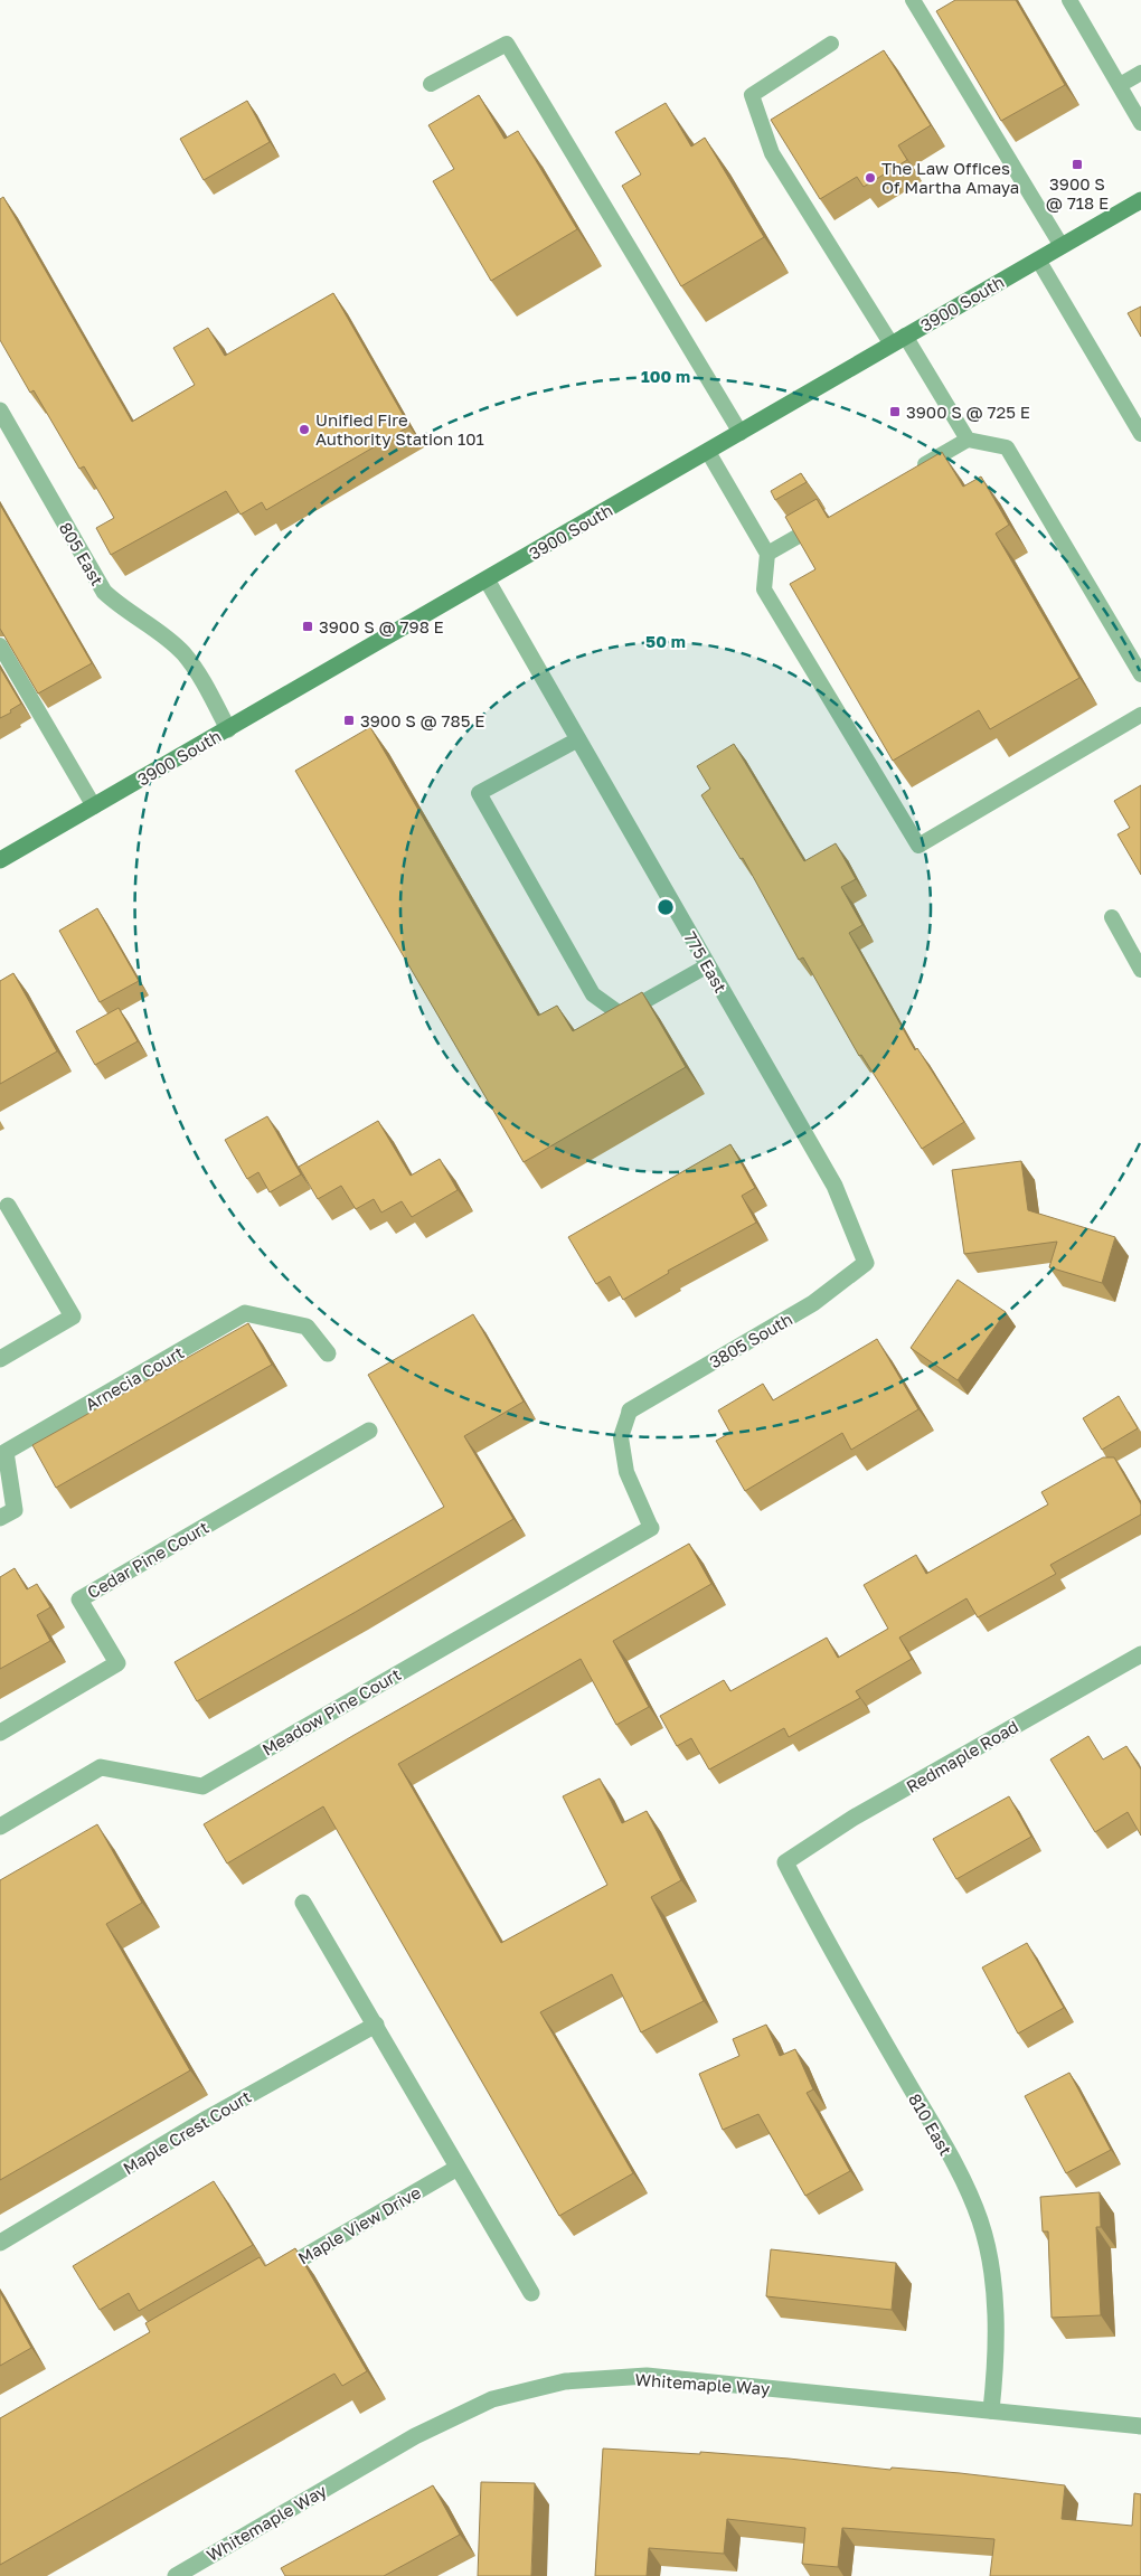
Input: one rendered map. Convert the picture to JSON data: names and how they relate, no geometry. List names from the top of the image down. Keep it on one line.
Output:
{"streets":{"main road":["3900 South"],"street":["805 East","775 East","3805 South","Arnecia Court","Cedar Pine Court","Meadow Pine Court","Redmaple Road","810 East","Maple Crest Court","Maple View Drive","Whitemaple Way"]},"crossings":[["3900 South","805 East"],["3900 South","775 East"],["775 East","3805 South"],["Redmaple Road","810 East"],["810 East","Whitemaple Way"]],"places":{"transit":["3900 S @ 718 E","3900 S @ 725 E","3900 S @ 798 E","3900 S @ 785 E"],"other":["The Law Offices Of Martha Amaya","Unified Fire Authority Station 101"]},"rings":["100 m","50 m"]}
